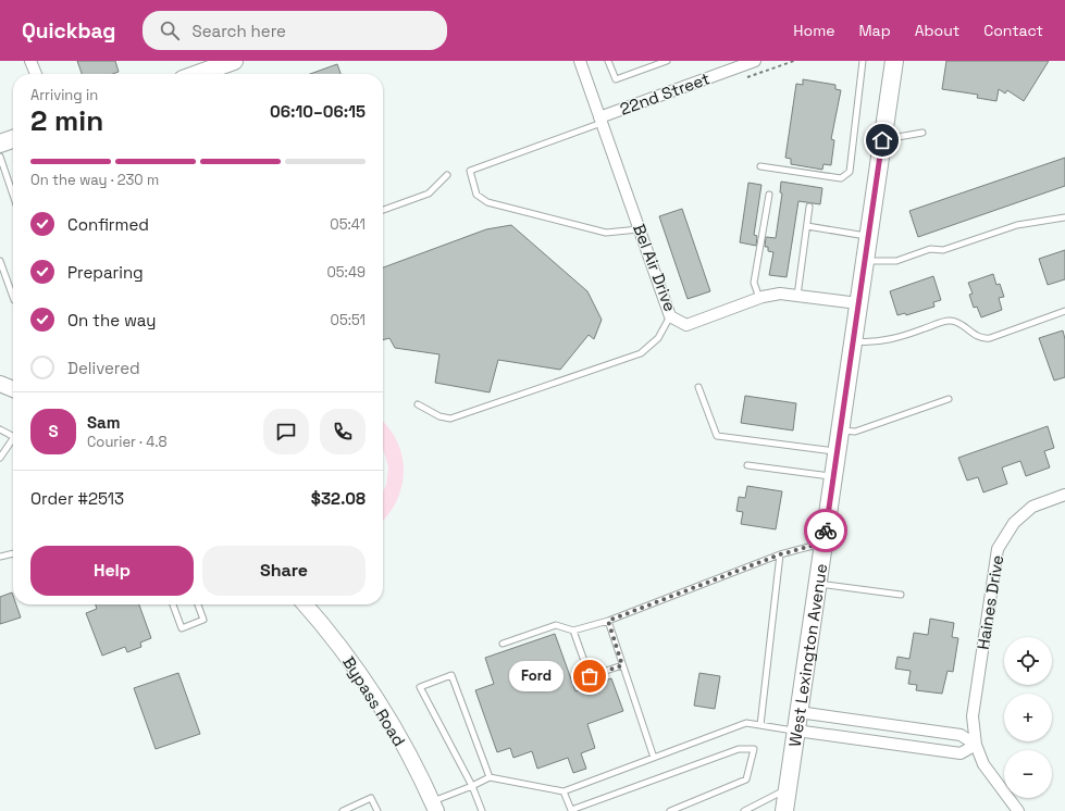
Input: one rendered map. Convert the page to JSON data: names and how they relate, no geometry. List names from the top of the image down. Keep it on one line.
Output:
{"streets":{"main road":["West Lexington Avenue","Bypass Road"],"street":["22nd Street","Bel Air Drive","Haines Drive"]},"crossings":[["22nd Street","Bel Air Drive"],["Bel Air Drive","West Lexington Avenue"]],"places":["Ford"],"page":{"header":"Quickbag","search":"Search here","nav":["Home","Map","About","Contact"],"heading":["2 min","Arriving in","06:10–06:15"],"panel":["Sam","Courier · 4.8","Order #2513","$32.08"],"bar":"On the way · 230 m","list":[["Confirmed","05:41"],["Preparing","05:49"],["On the way","05:51"],"Delivered"],"round":"S","buttons":["Help","Share"],"map_buttons":["+","−"],"bubble":"Ford"}}
